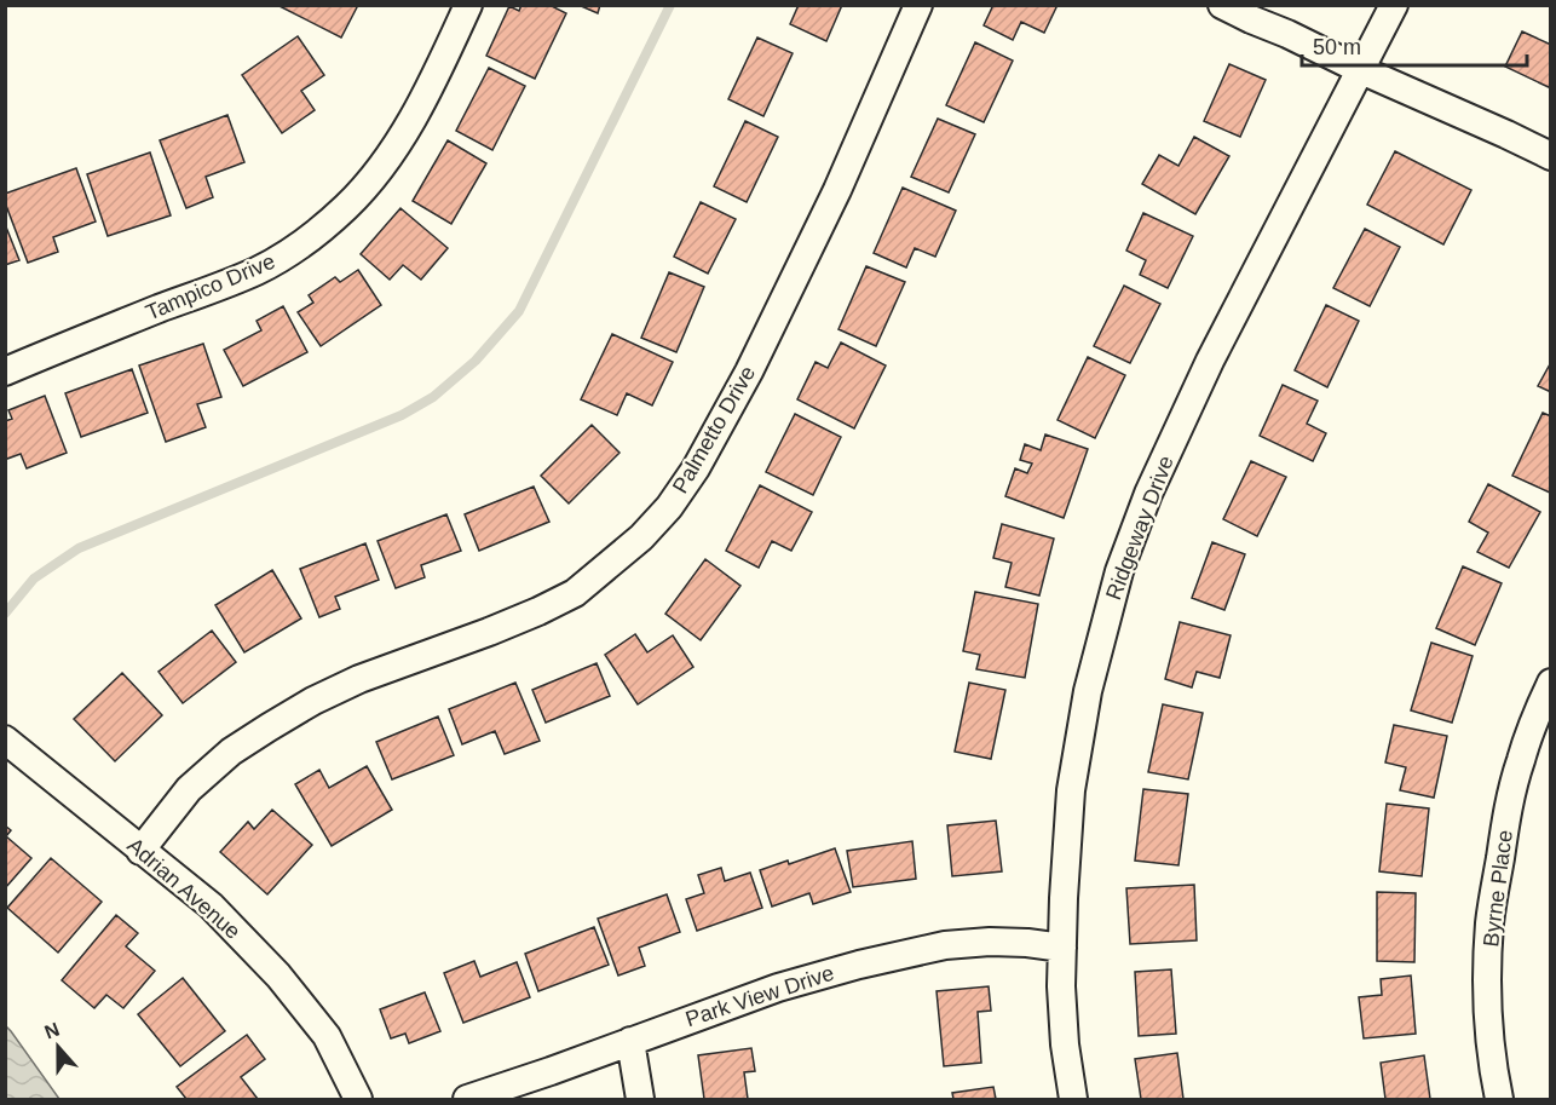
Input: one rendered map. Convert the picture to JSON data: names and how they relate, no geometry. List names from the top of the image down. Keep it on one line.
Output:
{"streets":{"street":["Tampico Drive","Palmetto Drive","Ridgeway Drive","Adrian Avenue","Byrne Place","Park View Drive"]},"crossings":[["Palmetto Drive","Adrian Avenue"],["Ridgeway Drive","Park View Drive"]],"scale_bar":"50 m","north":"top"}
